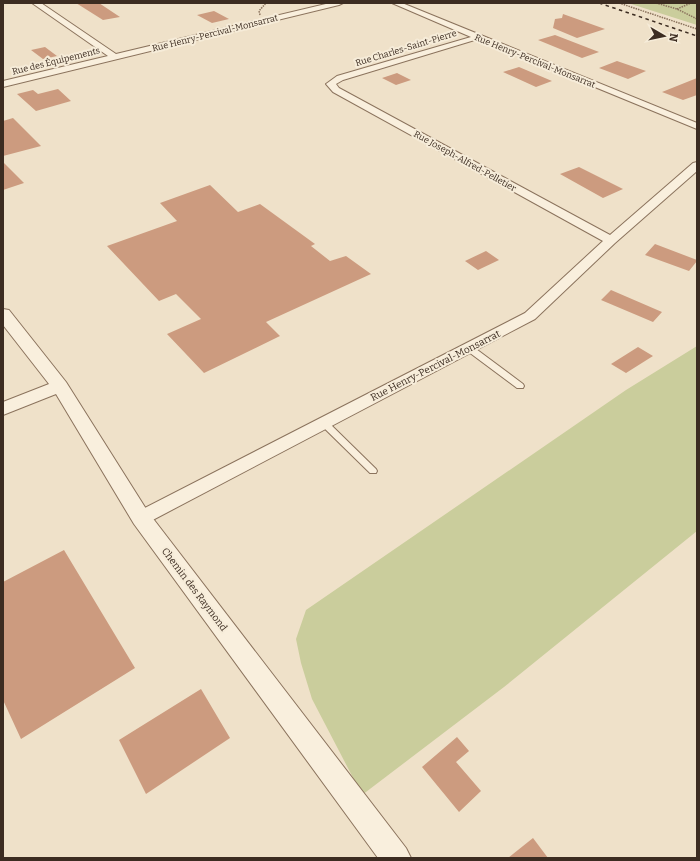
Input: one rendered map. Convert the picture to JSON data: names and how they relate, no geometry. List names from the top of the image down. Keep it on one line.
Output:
{"streets":{"street":["Rue Henry-Percival-Monsarrat","Rue Charles-Saint-Pierre","Rue des Équipements","Rue Joseph-Alfred-Pelletier","Chemin des Raymond"]},"crossings":[["Rue Henry-Percival-Monsarrat","Rue Charles-Saint-Pierre"],["Rue Henry-Percival-Monsarrat","Rue des Équipements"],["Rue Henry-Percival-Monsarrat","Rue Joseph-Alfred-Pelletier"],["Rue Henry-Percival-Monsarrat","Chemin des Raymond"],["Rue Charles-Saint-Pierre","Rue Joseph-Alfred-Pelletier"]],"north":"right"}
